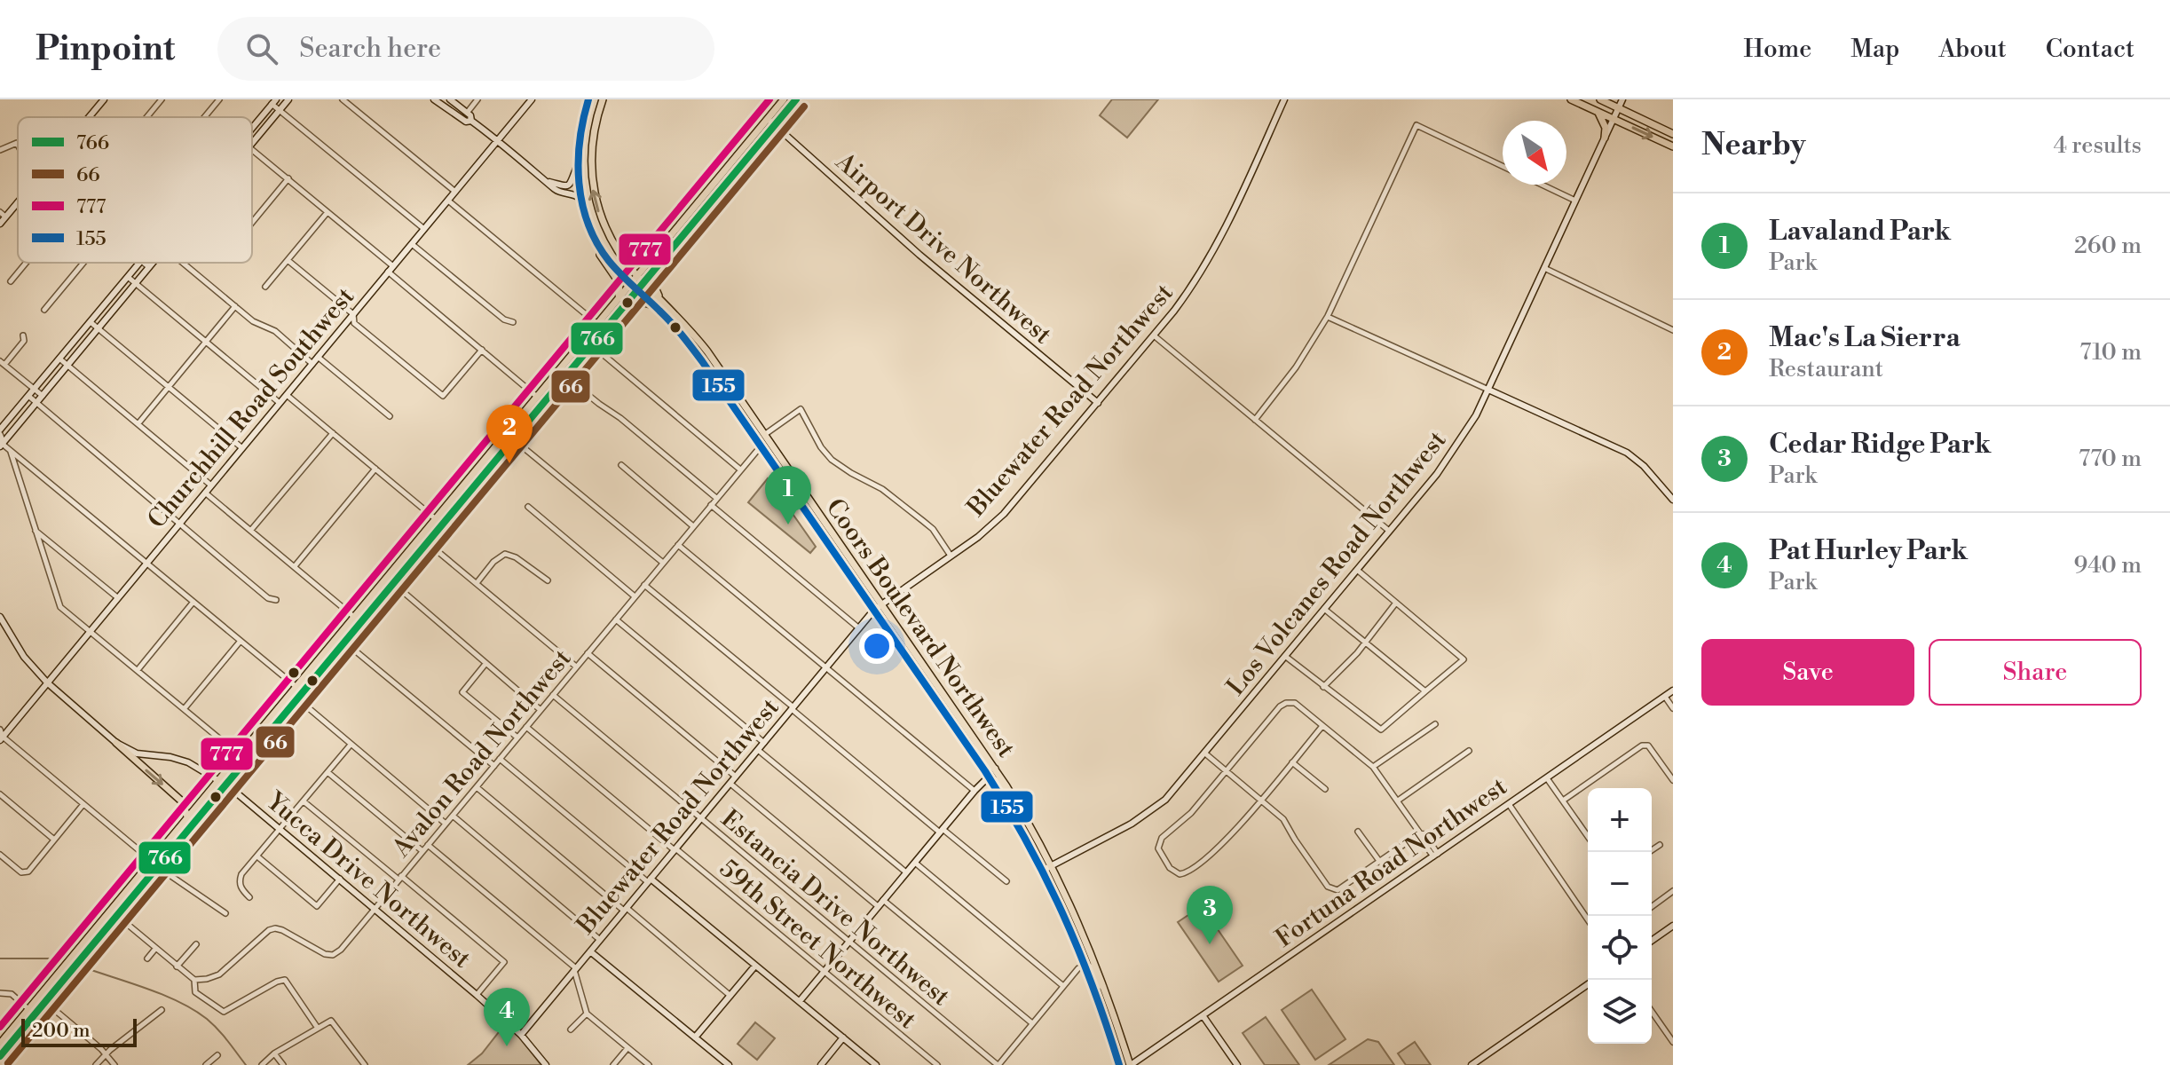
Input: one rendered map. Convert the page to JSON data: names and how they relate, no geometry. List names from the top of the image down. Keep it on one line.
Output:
{"streets":{"main road":["Coors Boulevard Northwest"],"street":["Airport Drive Northwest","Bluewater Road Northwest","Churchhill Road Southwest","Los Volcanes Road Northwest","Avalon Road Northwest","Fortuna Road Northwest","Yucca Drive Northwest","Estancia Drive Northwest","59th Street Northwest"]},"crossings":[["Airport Drive Northwest","Bluewater Road Northwest"],["Bluewater Road Northwest","Coors Boulevard Northwest"],["Bluewater Road Northwest","Yucca Drive Northwest"],["Bluewater Road Northwest","Estancia Drive Northwest"],["Bluewater Road Northwest","59th Street Northwest"],["Los Volcanes Road Northwest","Coors Boulevard Northwest"],["Coors Boulevard Northwest","Avalon Road Northwest"],["Coors Boulevard Northwest","Fortuna Road Northwest"],["Avalon Road Northwest","Yucca Drive Northwest"],["Avalon Road Northwest","Estancia Drive Northwest"],["Avalon Road Northwest","59th Street Northwest"]],"lines":["transit line 766","transit line 777","transit line 155","transit line 66"],"legend":["766","66","777","155"],"scale_bar":"200 m","north":"bottom right","page":{"header":"Pinpoint","search":"Search here","nav":["Home","Map","About","Contact"],"heading":["Nearby","4 results"],"list":[{"mark":"1","name":"Lavaland Park","note":"Park","value":"260 m"},{"mark":"2","name":"Mac's La Sierra","note":"Restaurant","value":"710 m"},{"mark":"3","name":"Cedar Ridge Park","note":"Park","value":"770 m"},{"mark":"4","name":"Pat Hurley Park","note":"Park","value":"940 m"}],"pins":["2","1","3","4"],"buttons":["Save","Share"],"map_buttons":["+","−"],"scale":"200 m"}}
